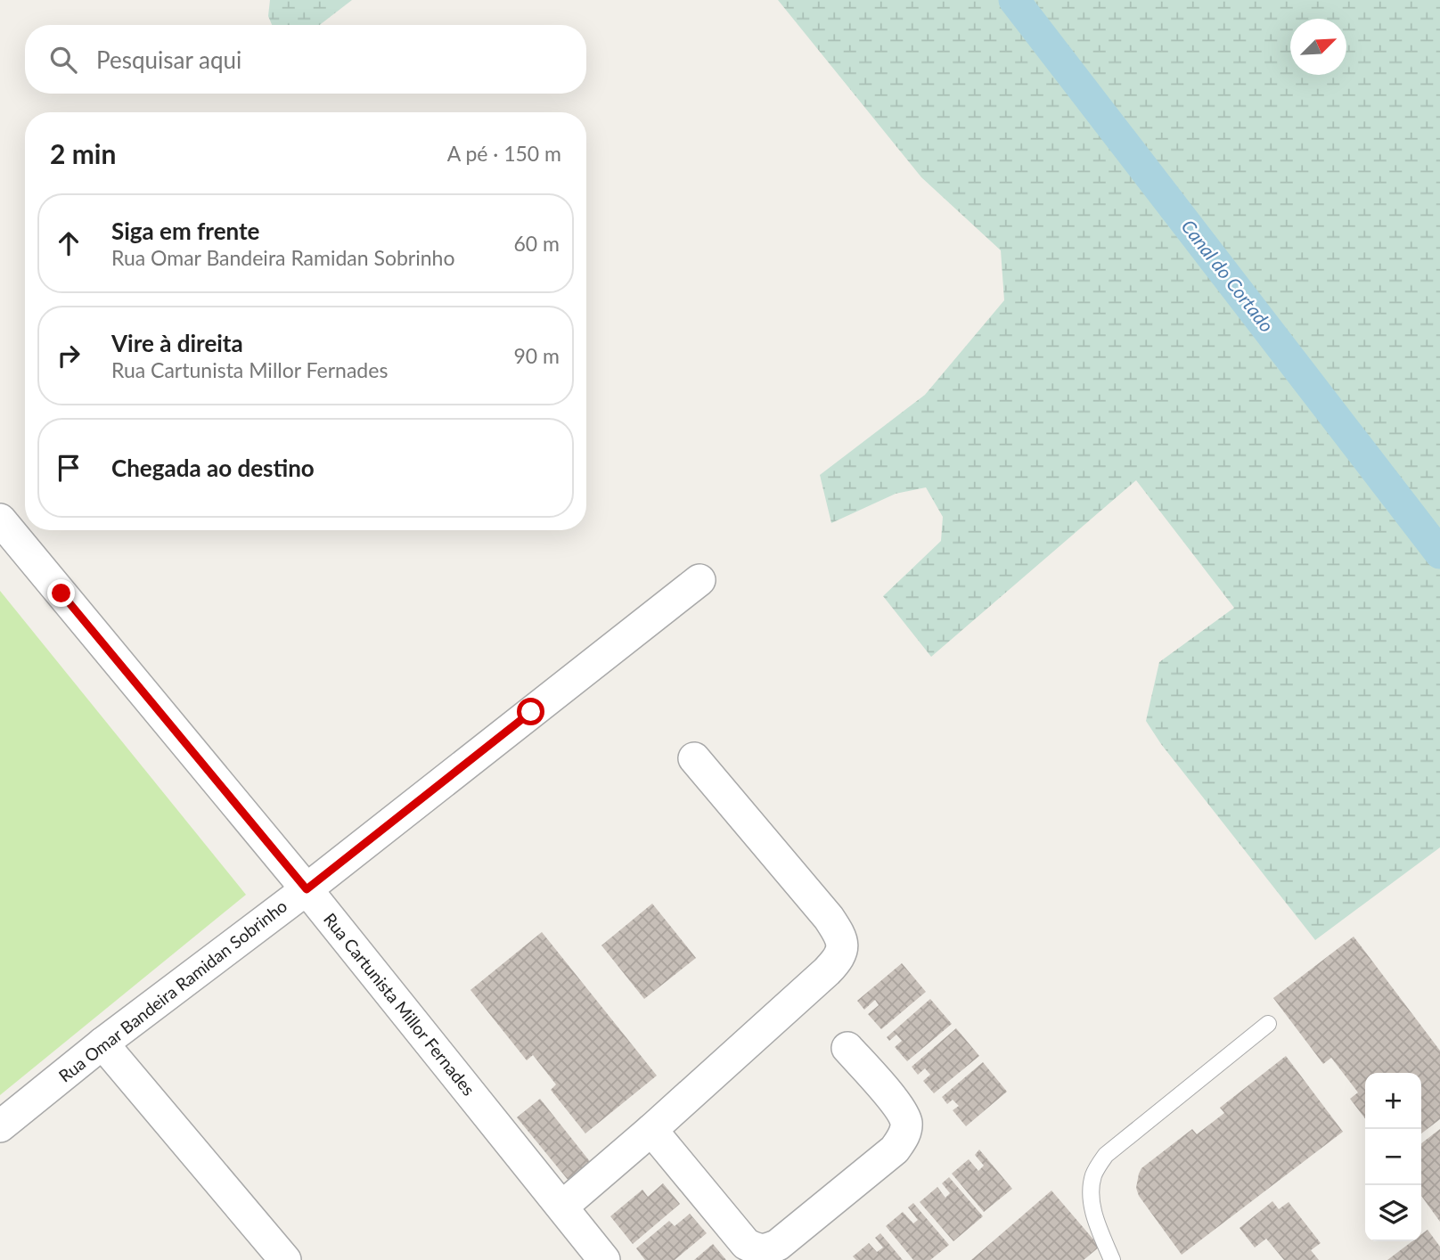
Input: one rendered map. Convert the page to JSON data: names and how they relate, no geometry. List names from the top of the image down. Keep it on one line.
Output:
{"streets":{"street":["Rua Omar Bandeira Ramidan Sobrinho","Rua Cartunista Millor Fernades"]},"crossings":[["Rua Omar Bandeira Ramidan Sobrinho","Rua Cartunista Millor Fernades"]],"water":["Canal do Cortado"],"north":"top right","page":{"search":"Pesquisar aqui","heading":["2 min","A pé · 150 m"],"list":[["Siga em frente","Rua Omar Bandeira Ramidan Sobrinho","60 m"],["Vire à direita","Rua Cartunista Millor Fernades","90 m"],"Chegada ao destino"],"map_buttons":["+","−"]}}
